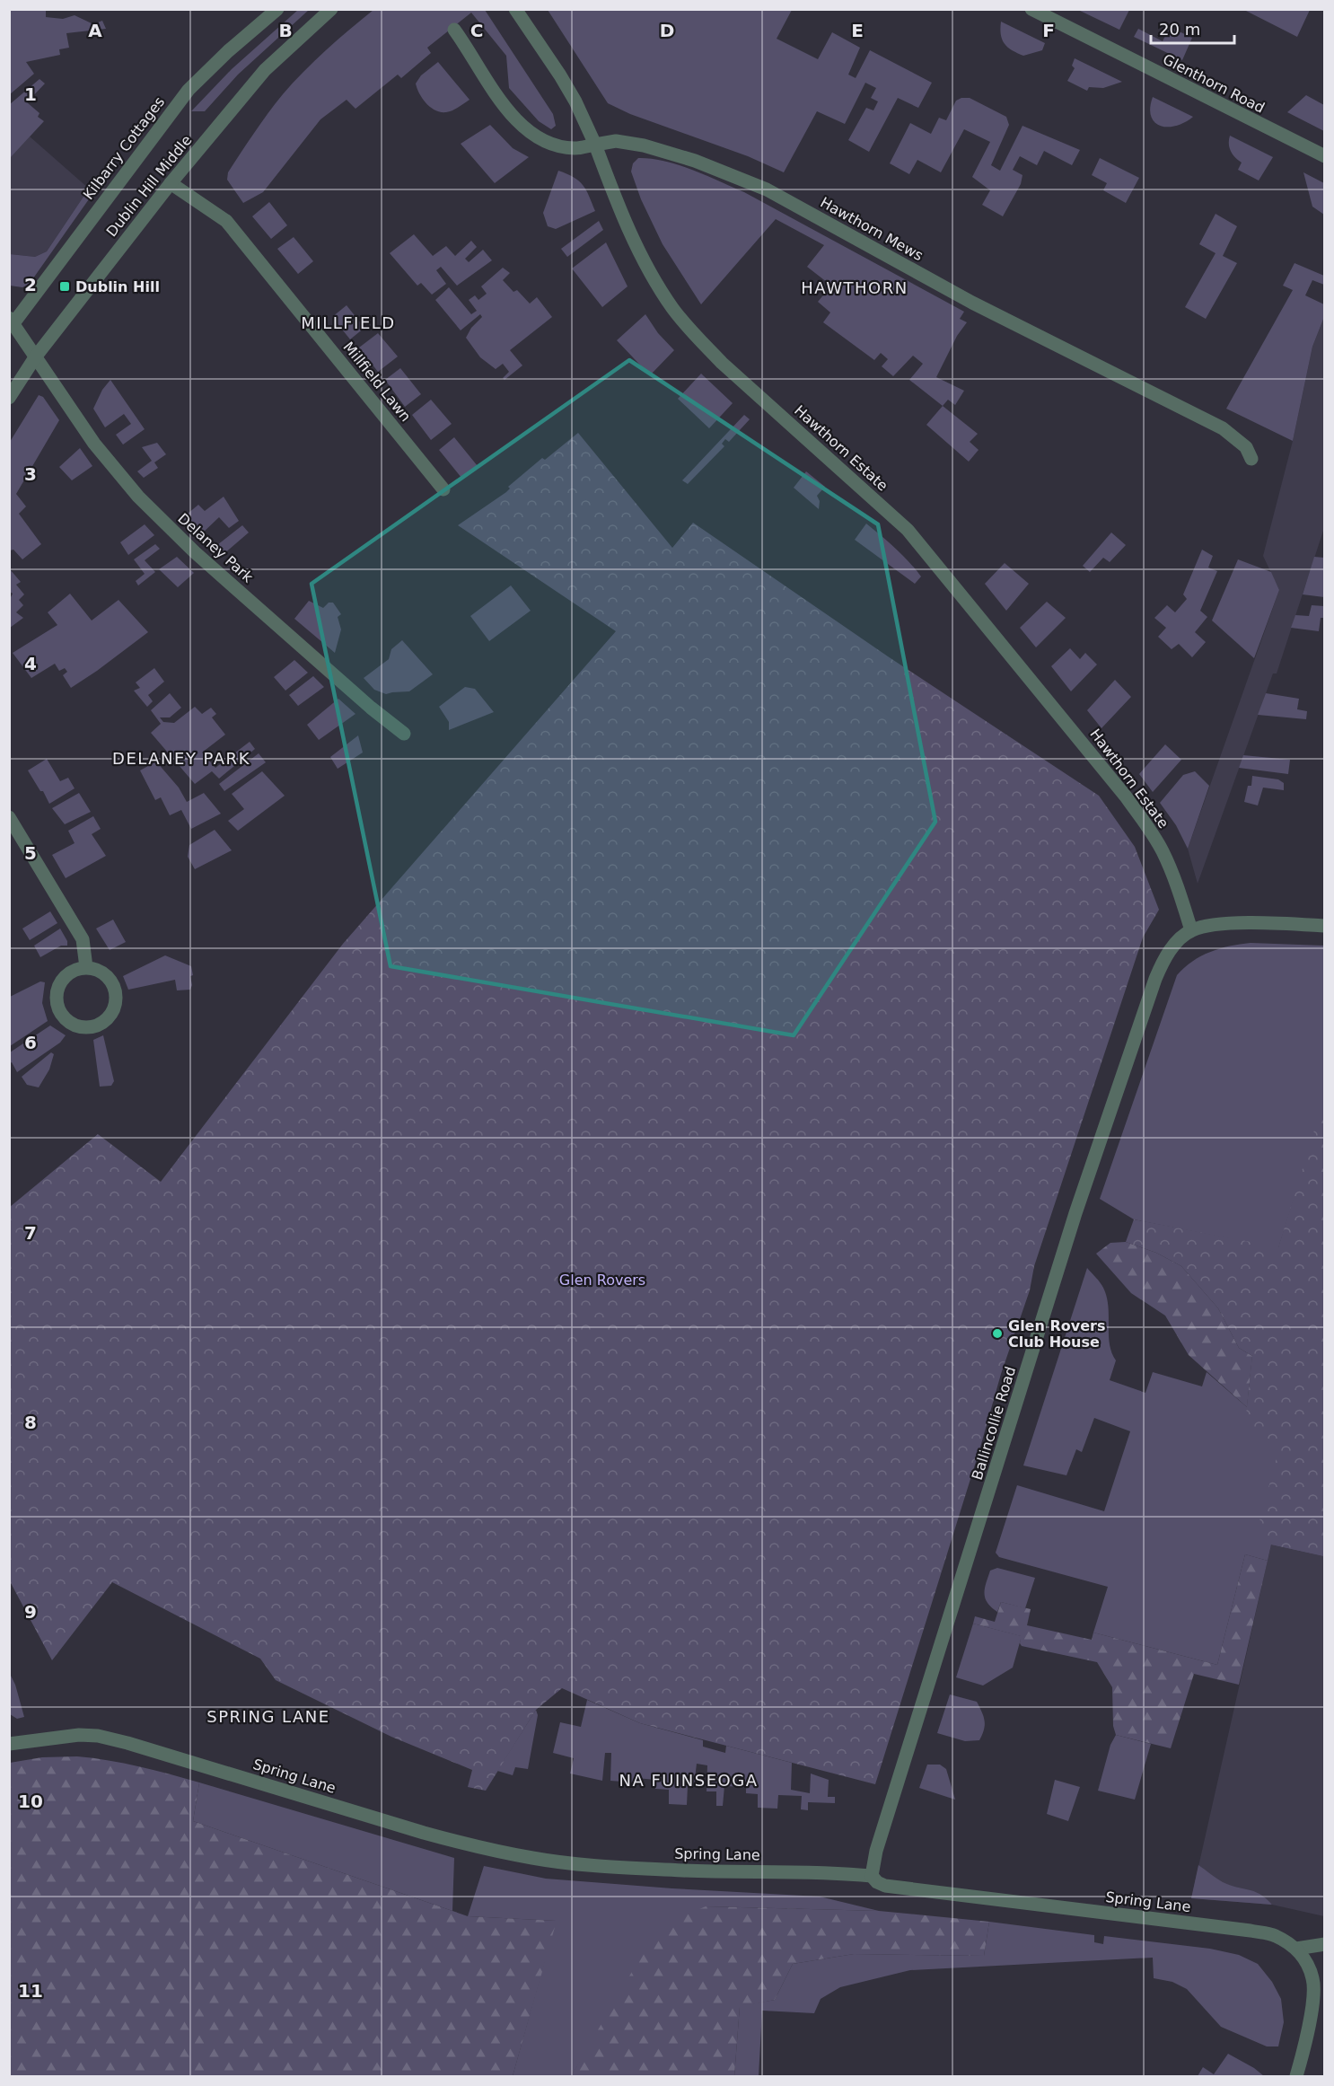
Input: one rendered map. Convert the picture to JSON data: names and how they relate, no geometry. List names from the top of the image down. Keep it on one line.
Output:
{"streets":{"street":["Glenthorn Road","Kilbarry Cottages","Dublin Hill Middle","Hawthorn Mews","Millfield Lawn","Hawthorn Estate","Delaney Park","Ballincollie Road","Spring Lane"]},"crossings":[["Kilbarry Cottages","Delaney Park"],["Dublin Hill Middle","Millfield Lawn"],["Dublin Hill Middle","Delaney Park"],["Hawthorn Mews","Hawthorn Estate"],["Hawthorn Estate","Ballincollie Road"],["Ballincollie Road","Spring Lane"]],"districts":["HAWTHORN","MILLFIELD","DELANEY PARK","SPRING LANE","NA FUINSEOGA"],"parks":["Glen Rovers"],"places":{"transit":["Dublin Hill"],"other":["Glen Rovers Club House"]},"scale_bar":"20 m","grid":{"columns":["A","B","C","D","E","F"],"rows":["1","2","3","4","5","6","7","8","9","10","11"]}}
